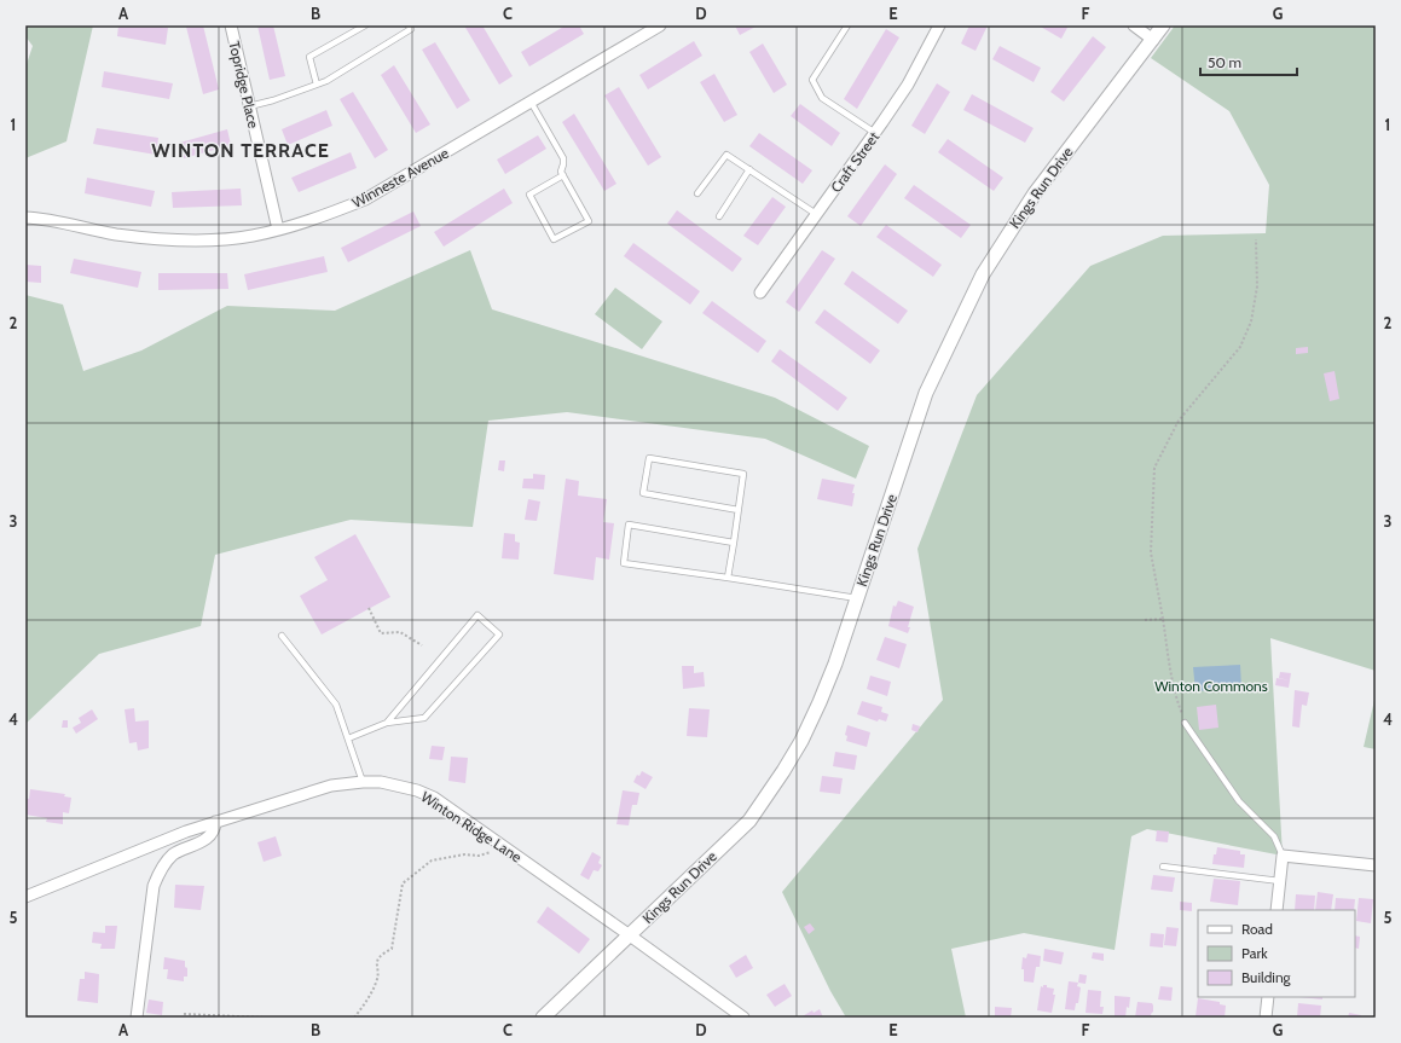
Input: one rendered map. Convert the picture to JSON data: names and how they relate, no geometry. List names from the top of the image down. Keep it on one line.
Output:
{"streets":{"street":["Topridge Place","Craft Street","Winneste Avenue","Kings Run Drive","Winton Ridge Lane"]},"crossings":[["Topridge Place","Winneste Avenue"],["Kings Run Drive","Winton Ridge Lane"]],"districts":["WINTON TERRACE"],"parks":["Winton Commons"],"legend":["Road","Park","Building"],"scale_bar":"50 m","grid":{"columns":["A","B","C","D","E","F","G"],"rows":["1","2","3","4","5"]}}
